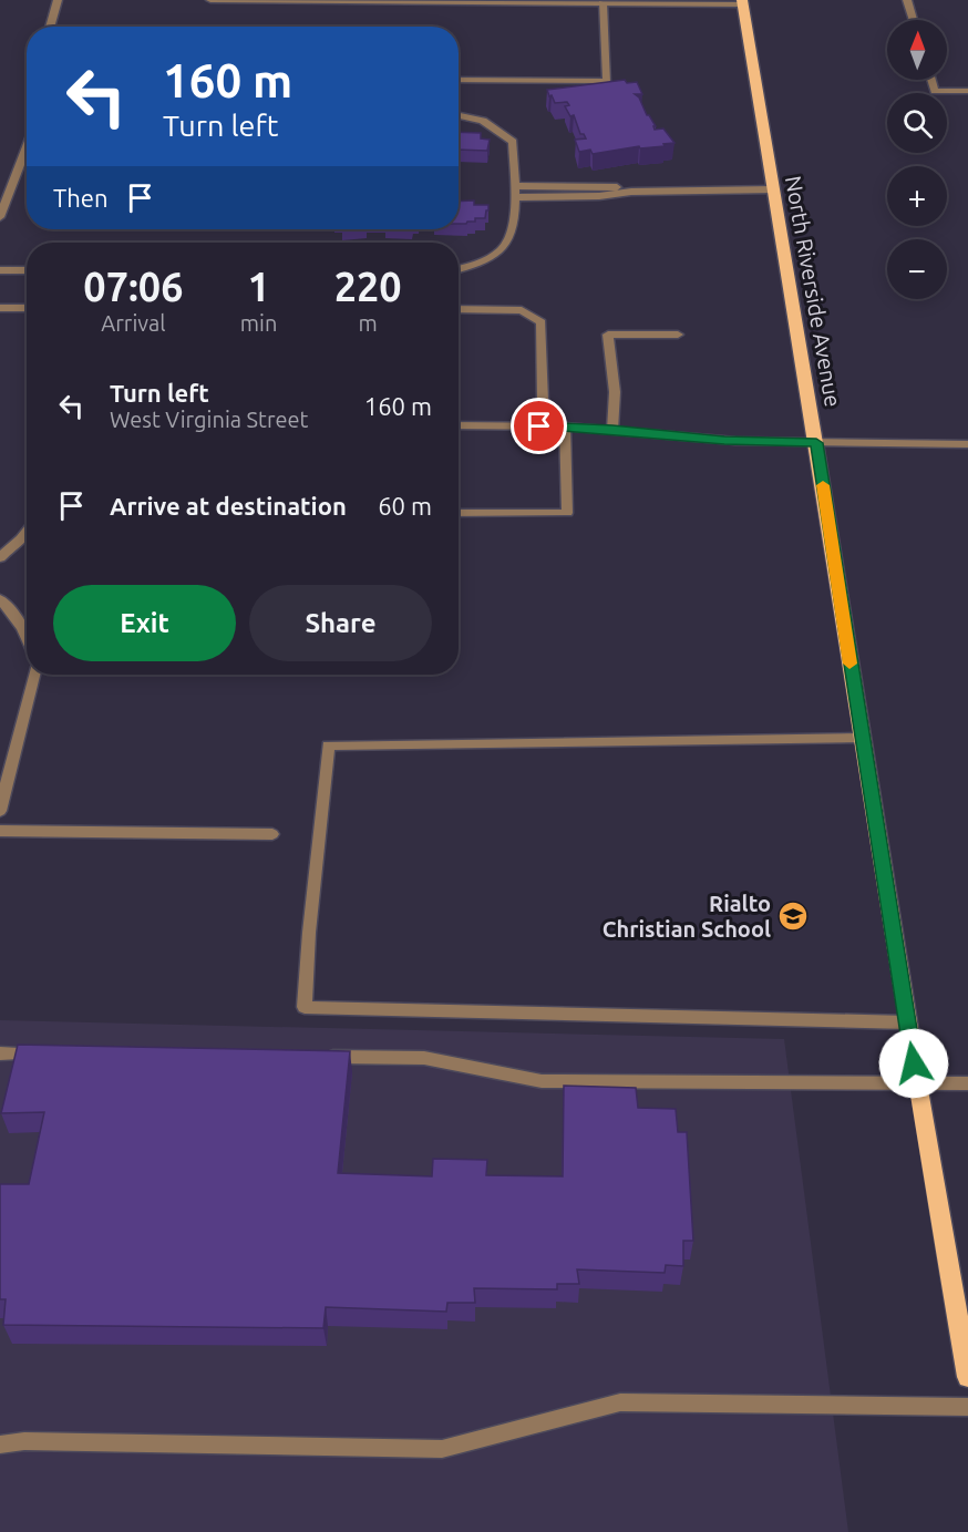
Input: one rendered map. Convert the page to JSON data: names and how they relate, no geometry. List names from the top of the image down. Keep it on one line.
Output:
{"streets":{"main road":["North Riverside Avenue"]},"places":{"school or university":["Rialto Christian School"]},"north":"top","page":{"map_buttons":["+","−"],"turn":["160 m","Turn left"],"then":"Then","eta":["07:06","Arrival","1","min","220","m"],"list":[{"name":"Turn left","note":"West Virginia Street","value":"160 m"},{"name":"Arrive at destination","value":"60 m"}],"buttons":["Exit","Share"]}}
